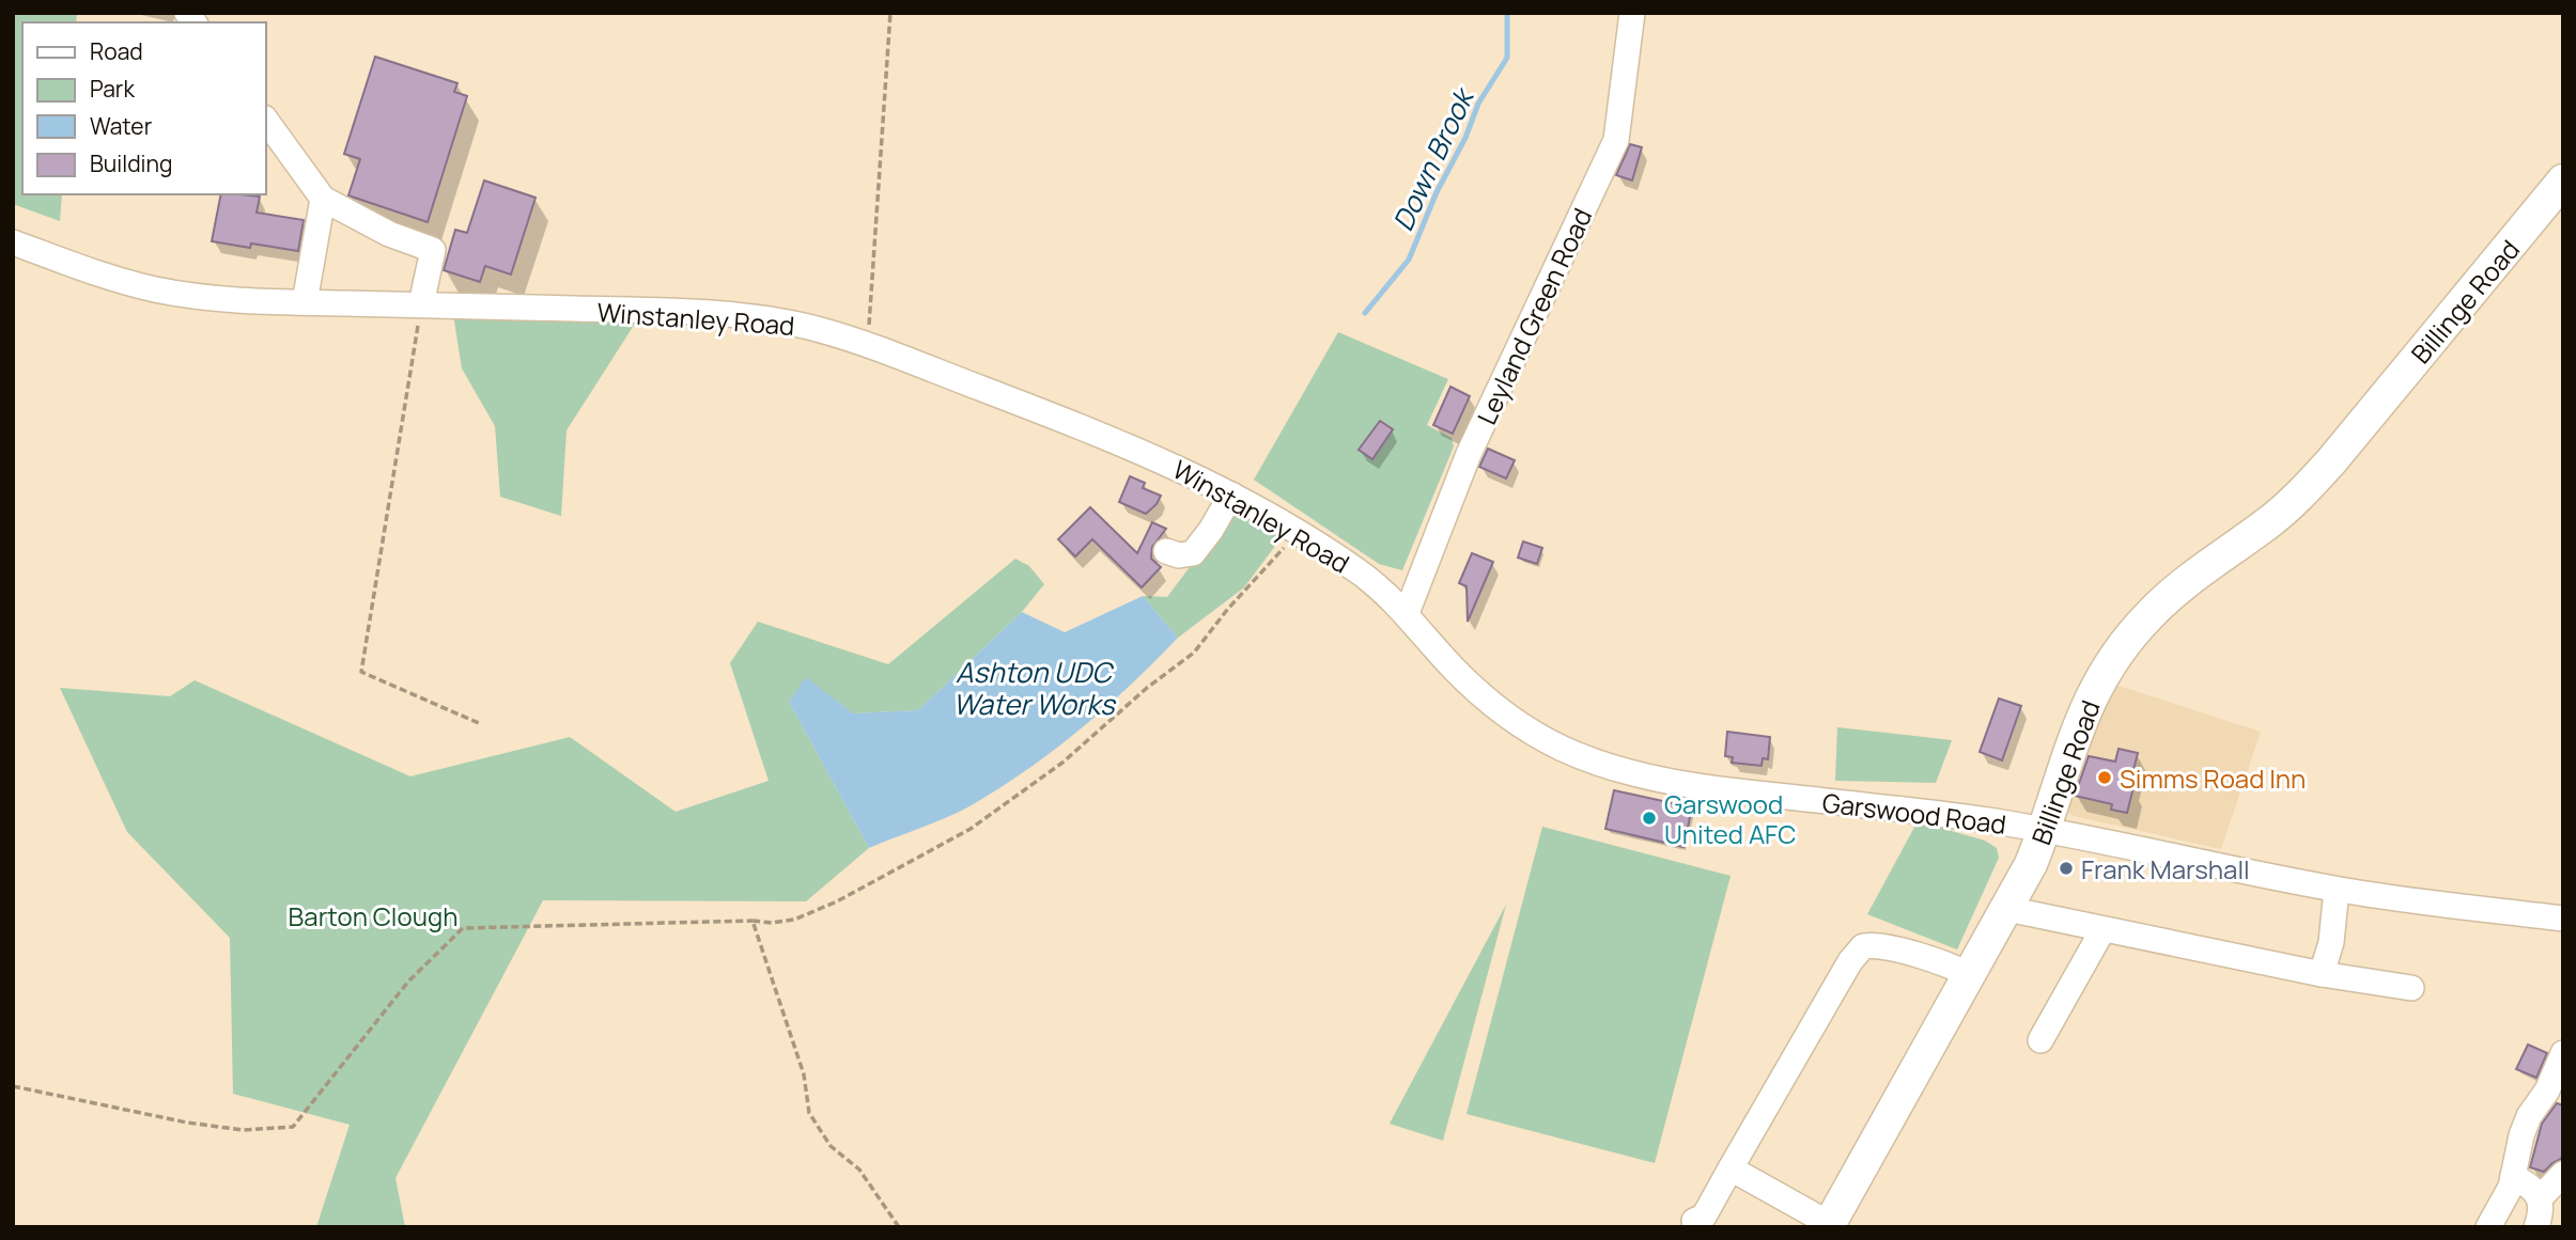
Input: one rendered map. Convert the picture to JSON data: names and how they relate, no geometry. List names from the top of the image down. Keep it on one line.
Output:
{"streets":{"main road":["Billinge Road"],"street":["Leyland Green Road","Winstanley Road","Garswood Road"]},"crossings":[["Billinge Road","Garswood Road"],["Leyland Green Road","Winstanley Road"],["Leyland Green Road","Garswood Road"],["Winstanley Road","Garswood Road"]],"water":["Down Brook","Ashton UDC Water Works"],"parks":["Barton Clough"],"places":["Simms Road Inn","Garswood United AFC","Frank Marshall"],"legend":["Road","Park","Water","Building"]}
